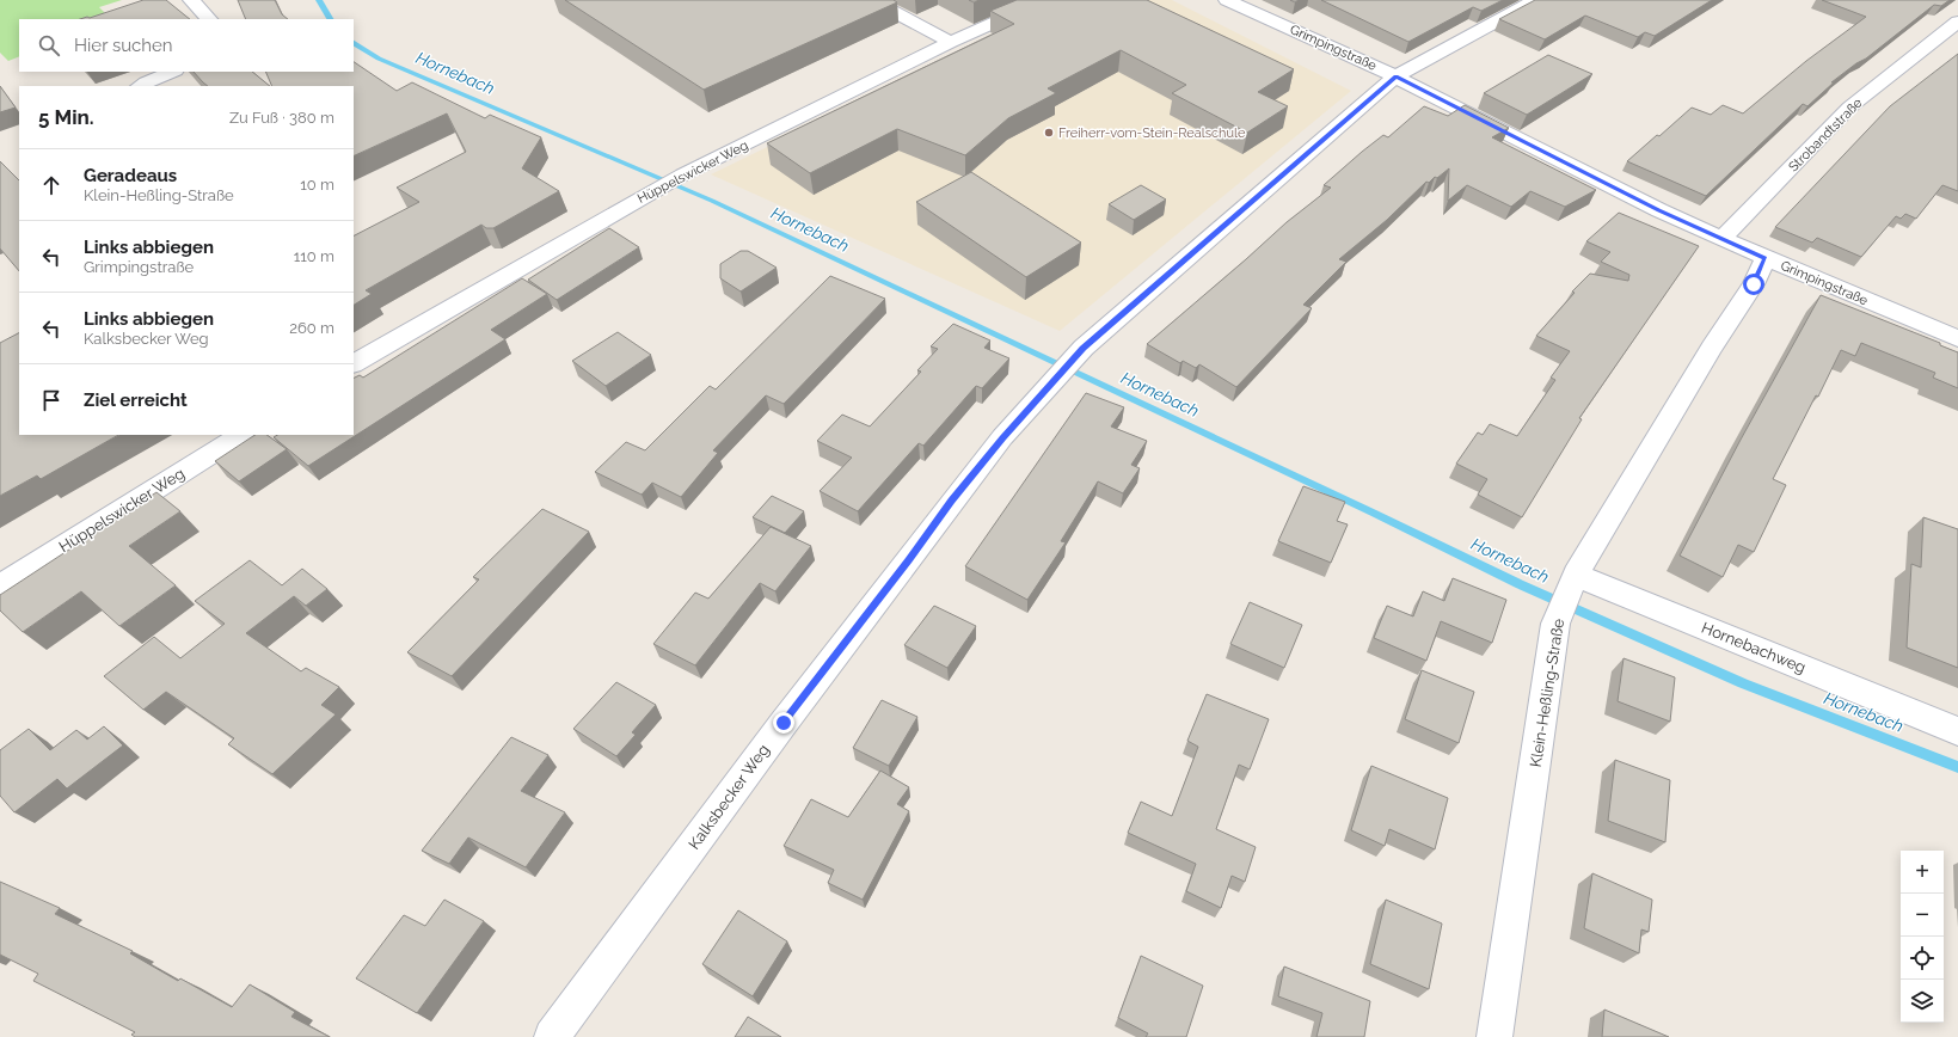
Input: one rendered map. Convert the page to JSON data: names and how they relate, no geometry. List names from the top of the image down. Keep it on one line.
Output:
{"streets":{"street":["Grimpingstraße","Strobandtstraße","Hüppelswicker Weg","Hornebachweg","Klein-Heßling-Straße","Kalksbecker Weg"]},"crossings":[["Grimpingstraße","Strobandtstraße"],["Grimpingstraße","Klein-Heßling-Straße"],["Grimpingstraße","Kalksbecker Weg"],["Hornebachweg","Klein-Heßling-Straße"]],"water":["Hornebach"],"places":["Freiherr-vom-Stein-Realschule"],"page":{"search":"Hier suchen","heading":["5 Min.","Zu Fuß · 380 m"],"list":[["Geradeaus","Klein-Heßling-Straße","10 m"],["Links abbiegen","Grimpingstraße","110 m"],["Links abbiegen","Kalksbecker Weg","260 m"],"Ziel erreicht"],"map_buttons":["+","−"]}}
